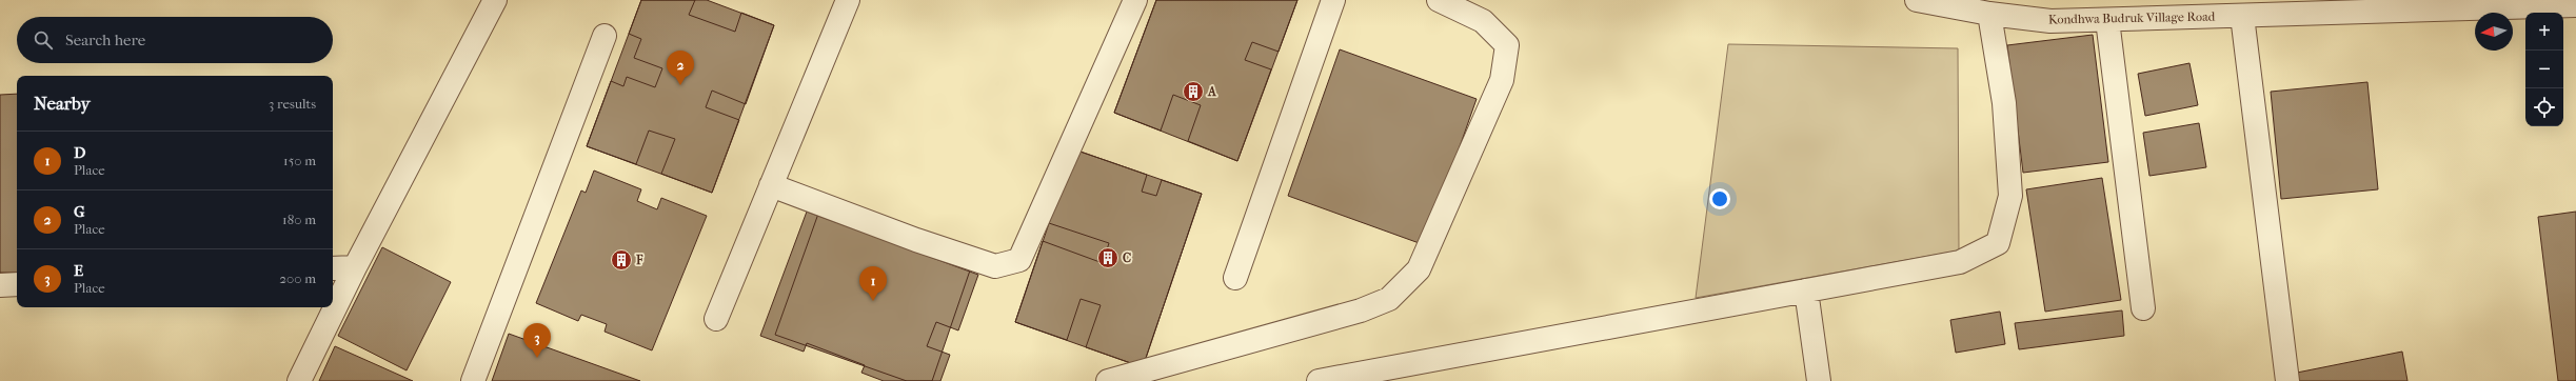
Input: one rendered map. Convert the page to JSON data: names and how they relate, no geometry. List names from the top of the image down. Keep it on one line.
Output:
{"streets":{"street":["Kondhwa Budruk Village Road"]},"places":{"building":["A","C","F"]},"north":"left","page":{"map_buttons":["+","−"],"search":"Search here","pins":["2","1","3"],"heading":["Nearby","3 results"],"list":[{"mark":"1","name":"D","note":"Place","value":"150 m"},{"mark":"2","name":"G","note":"Place","value":"180 m"},{"mark":"3","name":"E","note":"Place","value":"200 m"}]}}
